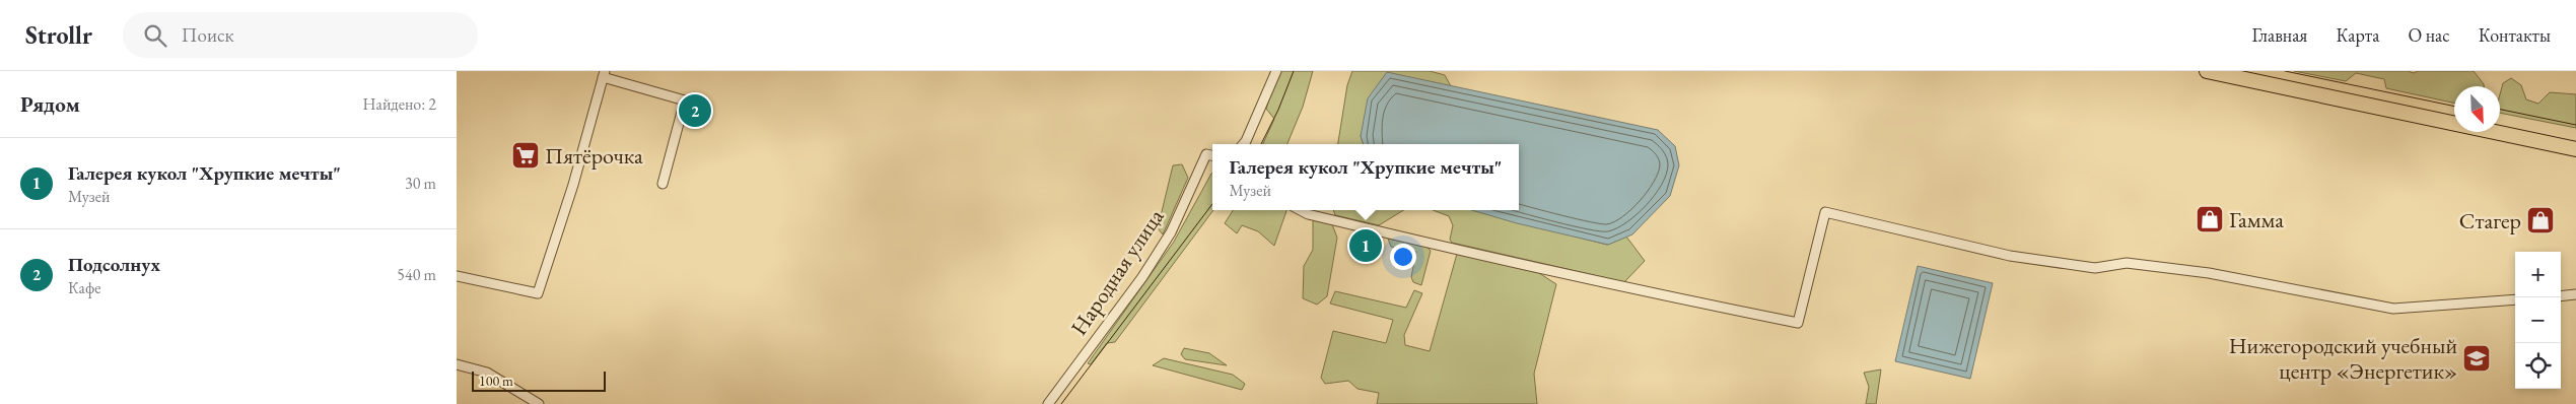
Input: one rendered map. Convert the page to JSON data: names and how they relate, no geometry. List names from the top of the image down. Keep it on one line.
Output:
{"streets":{"street":["Народная улица"]},"places":{"supermarket":["Пятёрочка"],"shop":["Гамма","Стагер"],"school or university":["Нижегородский учебный центр «Энергетик»"]},"scale_bar":"100 m","north":"bottom right","page":{"header":"Strollr","search":"Поиск","nav":["Главная","Карта","О нас","Контакты"],"heading":["Рядом","Найдено: 2"],"pins":["2","1"],"list":[{"mark":"1","name":"Галерея кукол \"Хрупкие мечты\"","note":"Музей","value":"30 m"},{"mark":"2","name":"Подсолнух","note":"Кафе","value":"540 m"}],"popup":["Галерея кукол \"Хрупкие мечты\"","Музей"],"map_buttons":["+","−"],"scale":"100 m"}}
